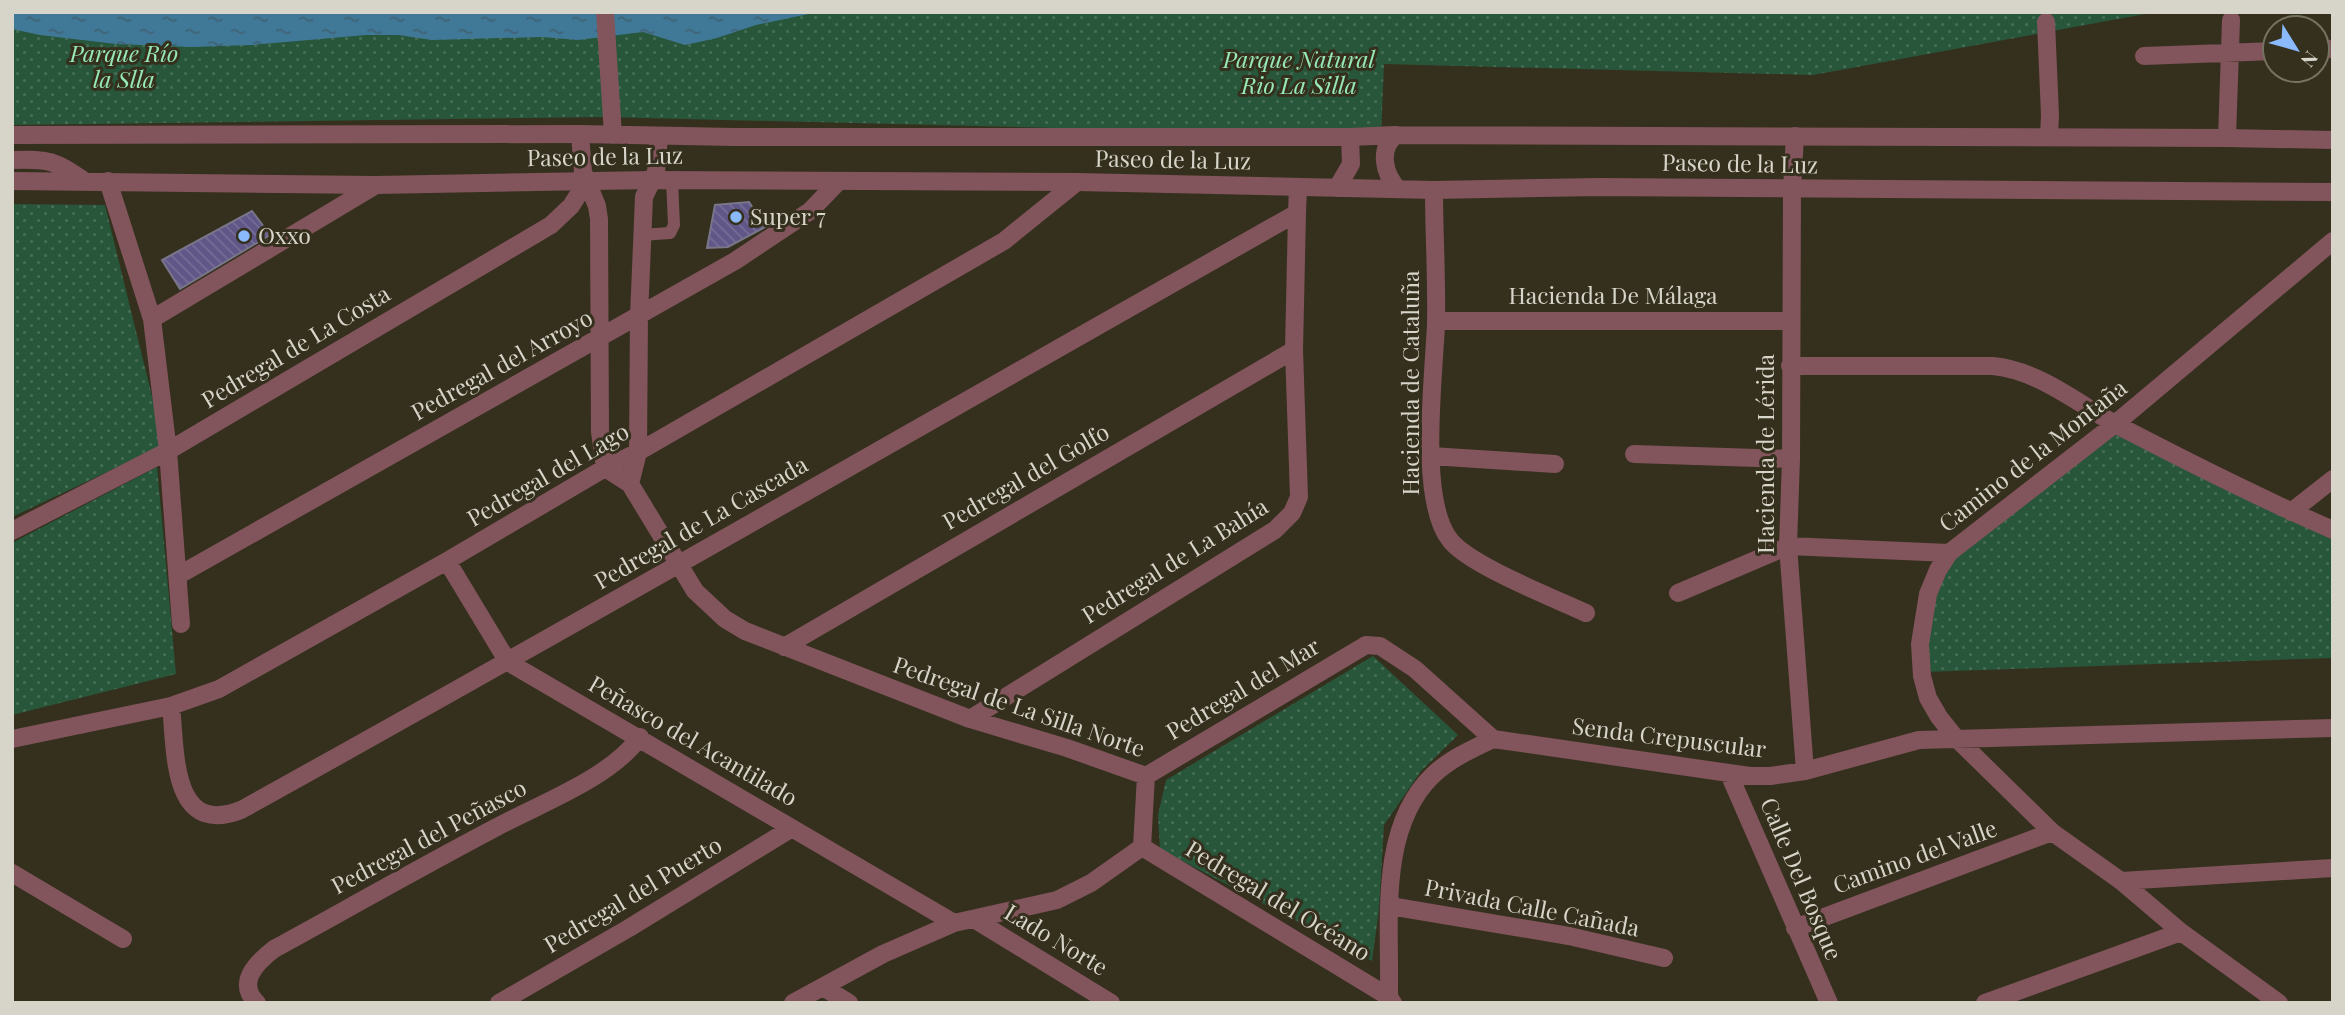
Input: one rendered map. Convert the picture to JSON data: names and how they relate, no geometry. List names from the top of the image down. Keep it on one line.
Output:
{"streets":{"street":["Paseo de la Luz","Hacienda De Málaga","Pedregal de La Costa","Pedregal del Arroyo","Hacienda de Cataluña","Hacienda de Lérida","Camino de la Montaña","Pedregal del Lago","Pedregal del Golfo","Pedregal de La Cascada","Pedregal de La Bahía","Pedregal del Mar","Pedregal de La Silla Norte","Senda Crepuscular","Peñasco del Acantilado","Pedregal del Peñasco","Camino del Valle","Calle Del Bosque","Pedregal del Puerto","Pedregal del Océano","Privada Calle Cañada","Lado Norte"]},"crossings":[["Paseo de la Luz","Pedregal de La Costa"],["Paseo de la Luz","Pedregal del Arroyo"],["Paseo de la Luz","Hacienda de Cataluña"],["Paseo de la Luz","Hacienda de Lérida"],["Paseo de la Luz","Pedregal del Lago"],["Hacienda De Málaga","Hacienda de Cataluña"],["Hacienda De Málaga","Hacienda de Lérida"],["Hacienda de Lérida","Senda Crepuscular"],["Camino de la Montaña","Senda Crepuscular"],["Camino de la Montaña","Camino del Valle"],["Pedregal del Lago","Pedregal de La Cascada"],["Pedregal del Lago","Pedregal de La Silla Norte"],["Pedregal del Lago","Peñasco del Acantilado"],["Pedregal del Golfo","Pedregal de La Bahía"],["Pedregal del Golfo","Pedregal de La Silla Norte"],["Pedregal de La Cascada","Pedregal de La Bahía"],["Pedregal de La Cascada","Pedregal de La Silla Norte"],["Pedregal de La Cascada","Peñasco del Acantilado"],["Pedregal de La Bahía","Pedregal de La Silla Norte"],["Pedregal del Mar","Pedregal de La Silla Norte"],["Pedregal del Mar","Senda Crepuscular"],["Pedregal del Mar","Pedregal del Océano"],["Pedregal de La Silla Norte","Pedregal del Océano"],["Senda Crepuscular","Calle Del Bosque"],["Senda Crepuscular","Pedregal del Océano"],["Peñasco del Acantilado","Pedregal del Peñasco"],["Peñasco del Acantilado","Pedregal del Puerto"],["Camino del Valle","Calle Del Bosque"],["Pedregal del Océano","Privada Calle Cañada"]],"parks":["Parque Río la Slla","Parque Natural Rio La Silla"],"places":["Super 7","Oxxo"],"north":"bottom right"}
